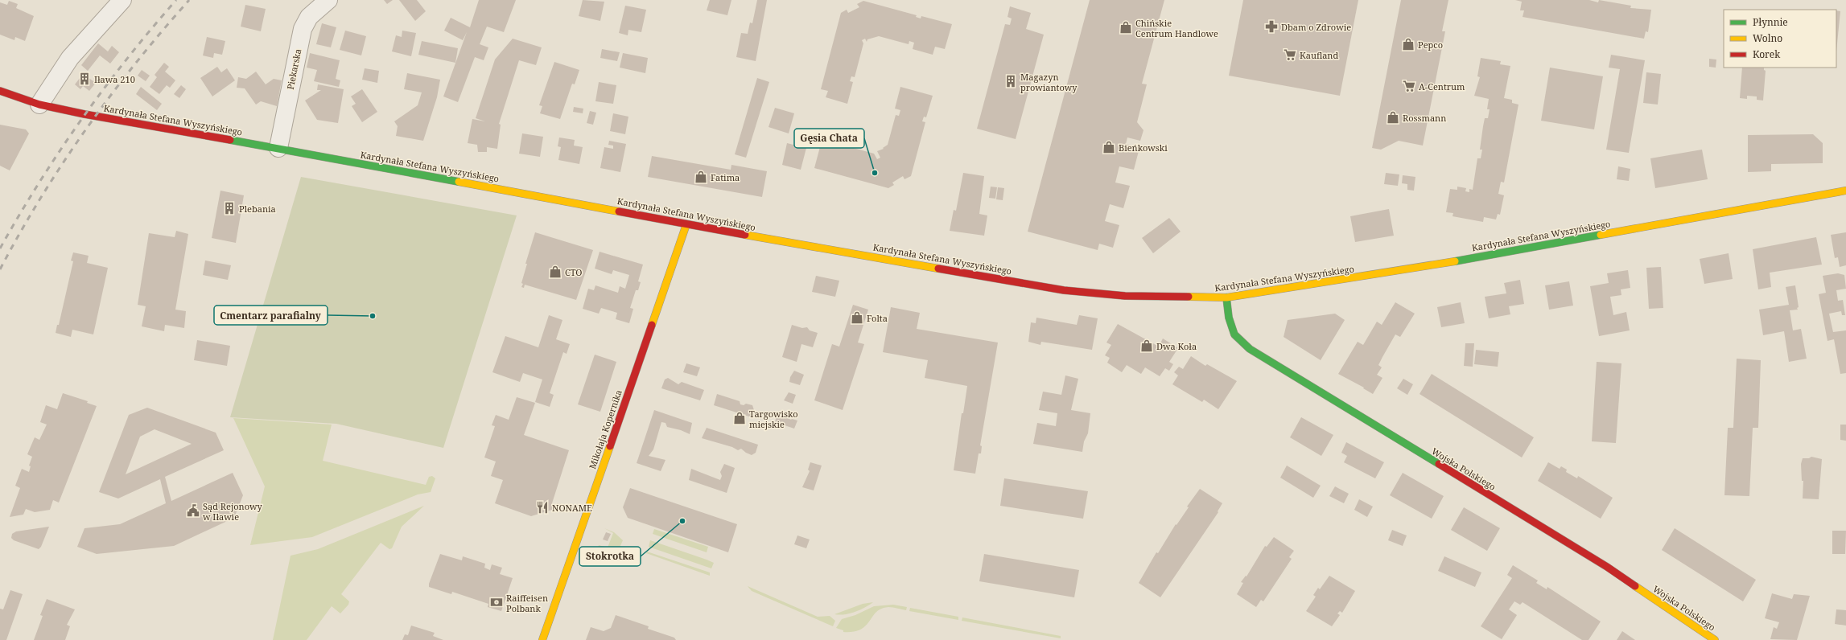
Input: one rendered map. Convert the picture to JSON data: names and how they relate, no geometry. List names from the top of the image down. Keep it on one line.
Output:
{"streets":{"street":["Piekarska","Kardynała Stefana Wyszyńskiego","Mikołaja Kopernika","Wojska Polskiego"]},"crossings":[["Piekarska","Kardynała Stefana Wyszyńskiego"],["Kardynała Stefana Wyszyńskiego","Mikołaja Kopernika"],["Kardynała Stefana Wyszyńskiego","Wojska Polskiego"]],"places":{"pharmacy":["Dbam o Zdrowie"],"shop":["Chińskie Centrum Handlowe","Pepco","Rossmann","Bieńkowski","Fatima","CTO","Folta","Dwa Koła","Targowisko miejskie"],"supermarket":["Kaufland","A-Centrum"],"building":["Iława 210","Magazyn prowiantowy","Plebania"],"other":["Gęsia Chata","Cmentarz parafialny","Stokrotka"],"restaurant":["NONAME"],"public building":["Sąd Rejonowy w Iławie"],"bank":["Raiffeisen Polbank"]},"legend":["Płynnie","Wolno","Korek"]}
